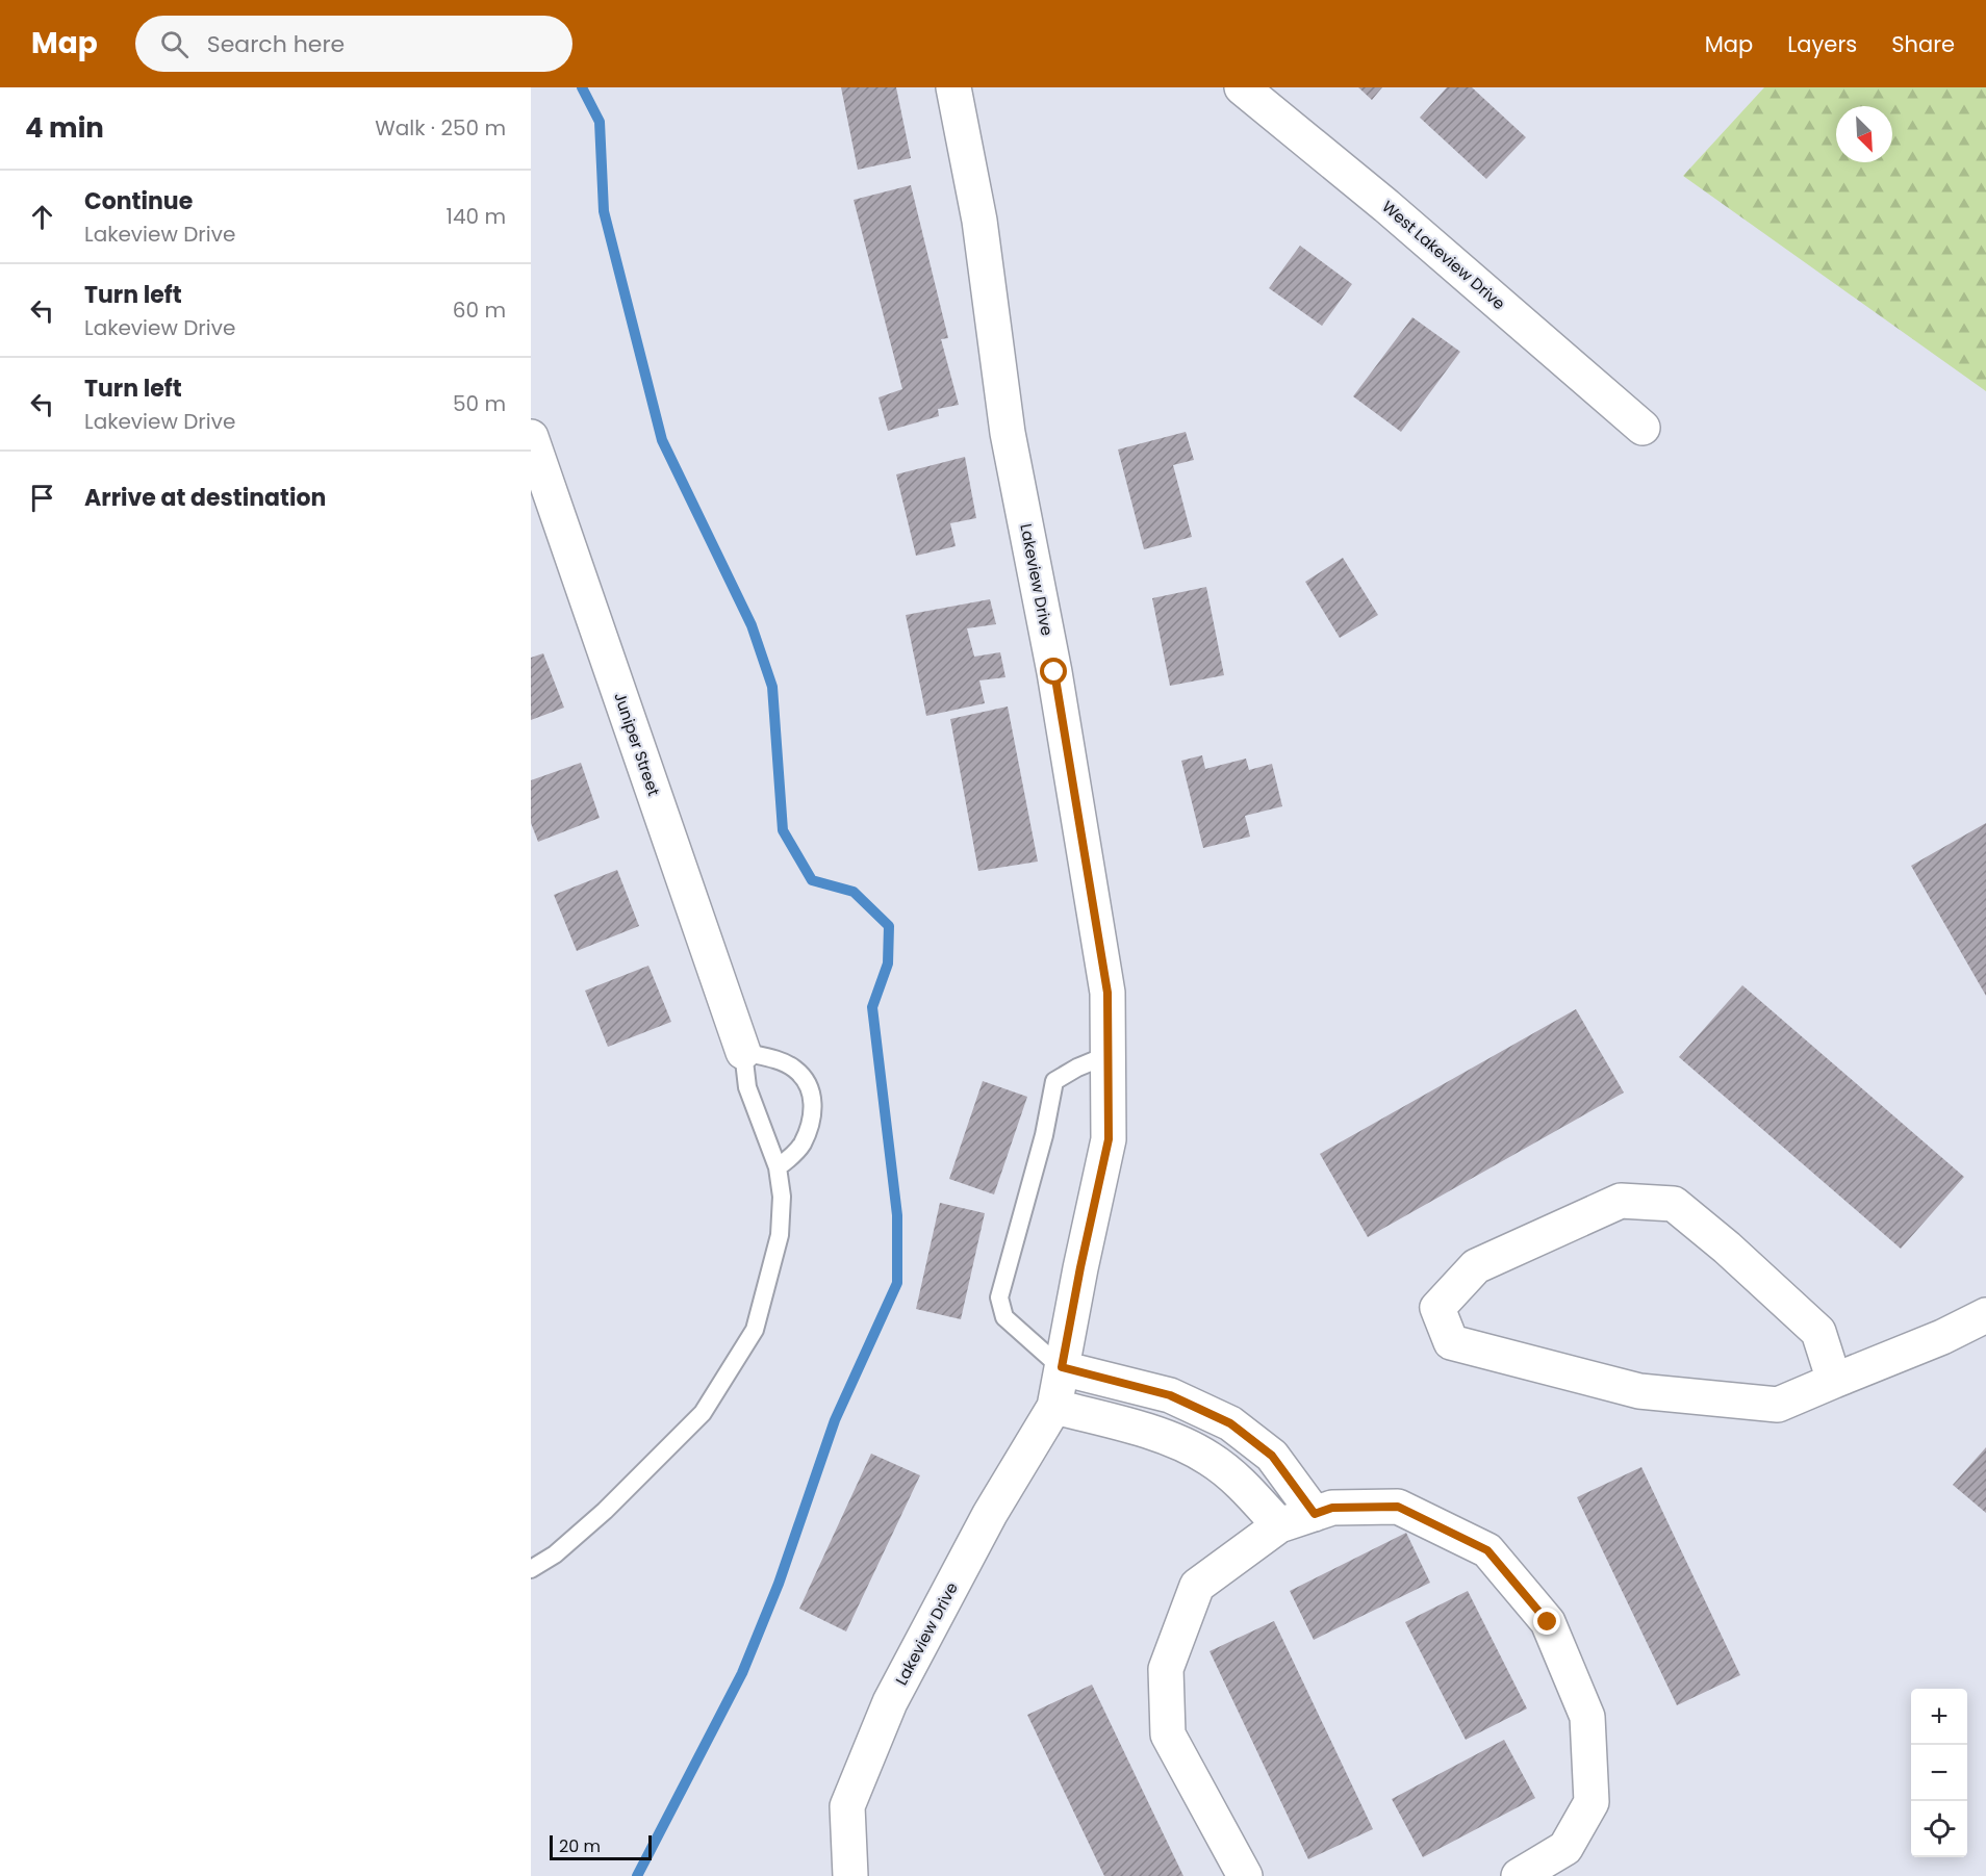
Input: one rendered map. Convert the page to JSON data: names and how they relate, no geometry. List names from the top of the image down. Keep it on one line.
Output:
{"streets":{"street":["West Lakeview Drive","Lakeview Drive","Juniper Street"]},"scale_bar":"20 m","north":"bottom right","page":{"header":"Map","search":"Search here","nav":["Map","Layers","Share"],"heading":["4 min","Walk · 250 m"],"list":[["Continue","Lakeview Drive","140 m"],["Turn left","Lakeview Drive","60 m"],["Turn left","Lakeview Drive","50 m"],"Arrive at destination"],"map_buttons":["+","−"],"scale":"20 m"}}
